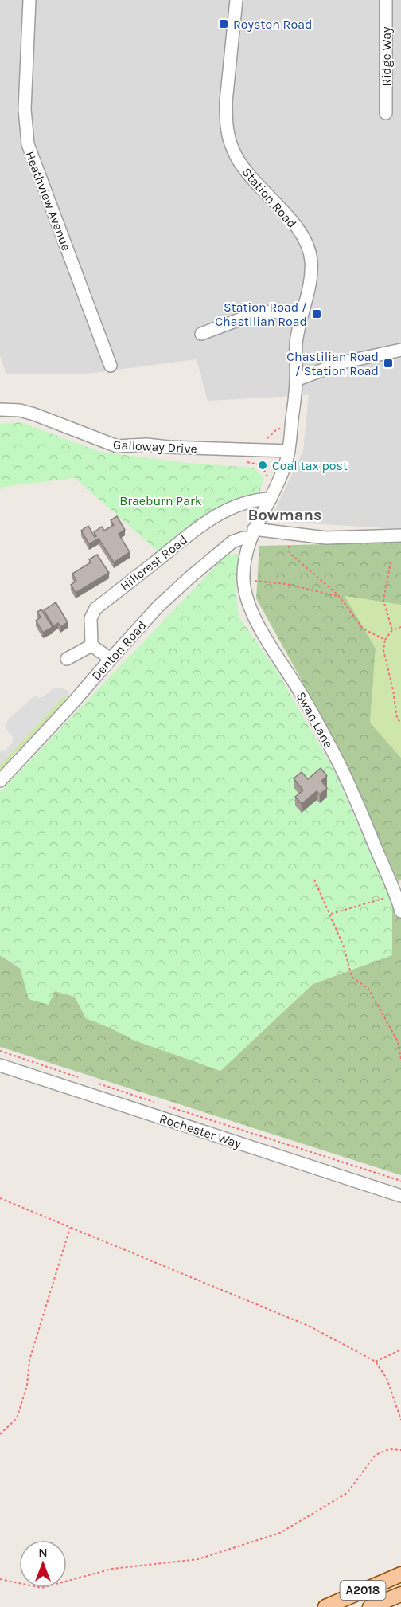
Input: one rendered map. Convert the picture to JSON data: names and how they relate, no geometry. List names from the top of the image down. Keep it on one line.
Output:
{"streets":{"main road":["A2018"],"street":["Ridge Way","Station Road","Heathview Avenue","Galloway Drive","Hillcrest Road","Denton Road","Swan Lane","Rochester Way"]},"crossings":[["Station Road","Galloway Drive"],["Station Road","Hillcrest Road"],["Station Road","Denton Road"],["Station Road","Swan Lane"],["Denton Road","Swan Lane"]],"districts":["Bowmans"],"parks":["Braeburn Park"],"places":{"transit":["Royston Road","Station Road / Chastilian Road","Chastilian Road / Station Road"],"other":["Coal tax post"]},"north":"top"}
